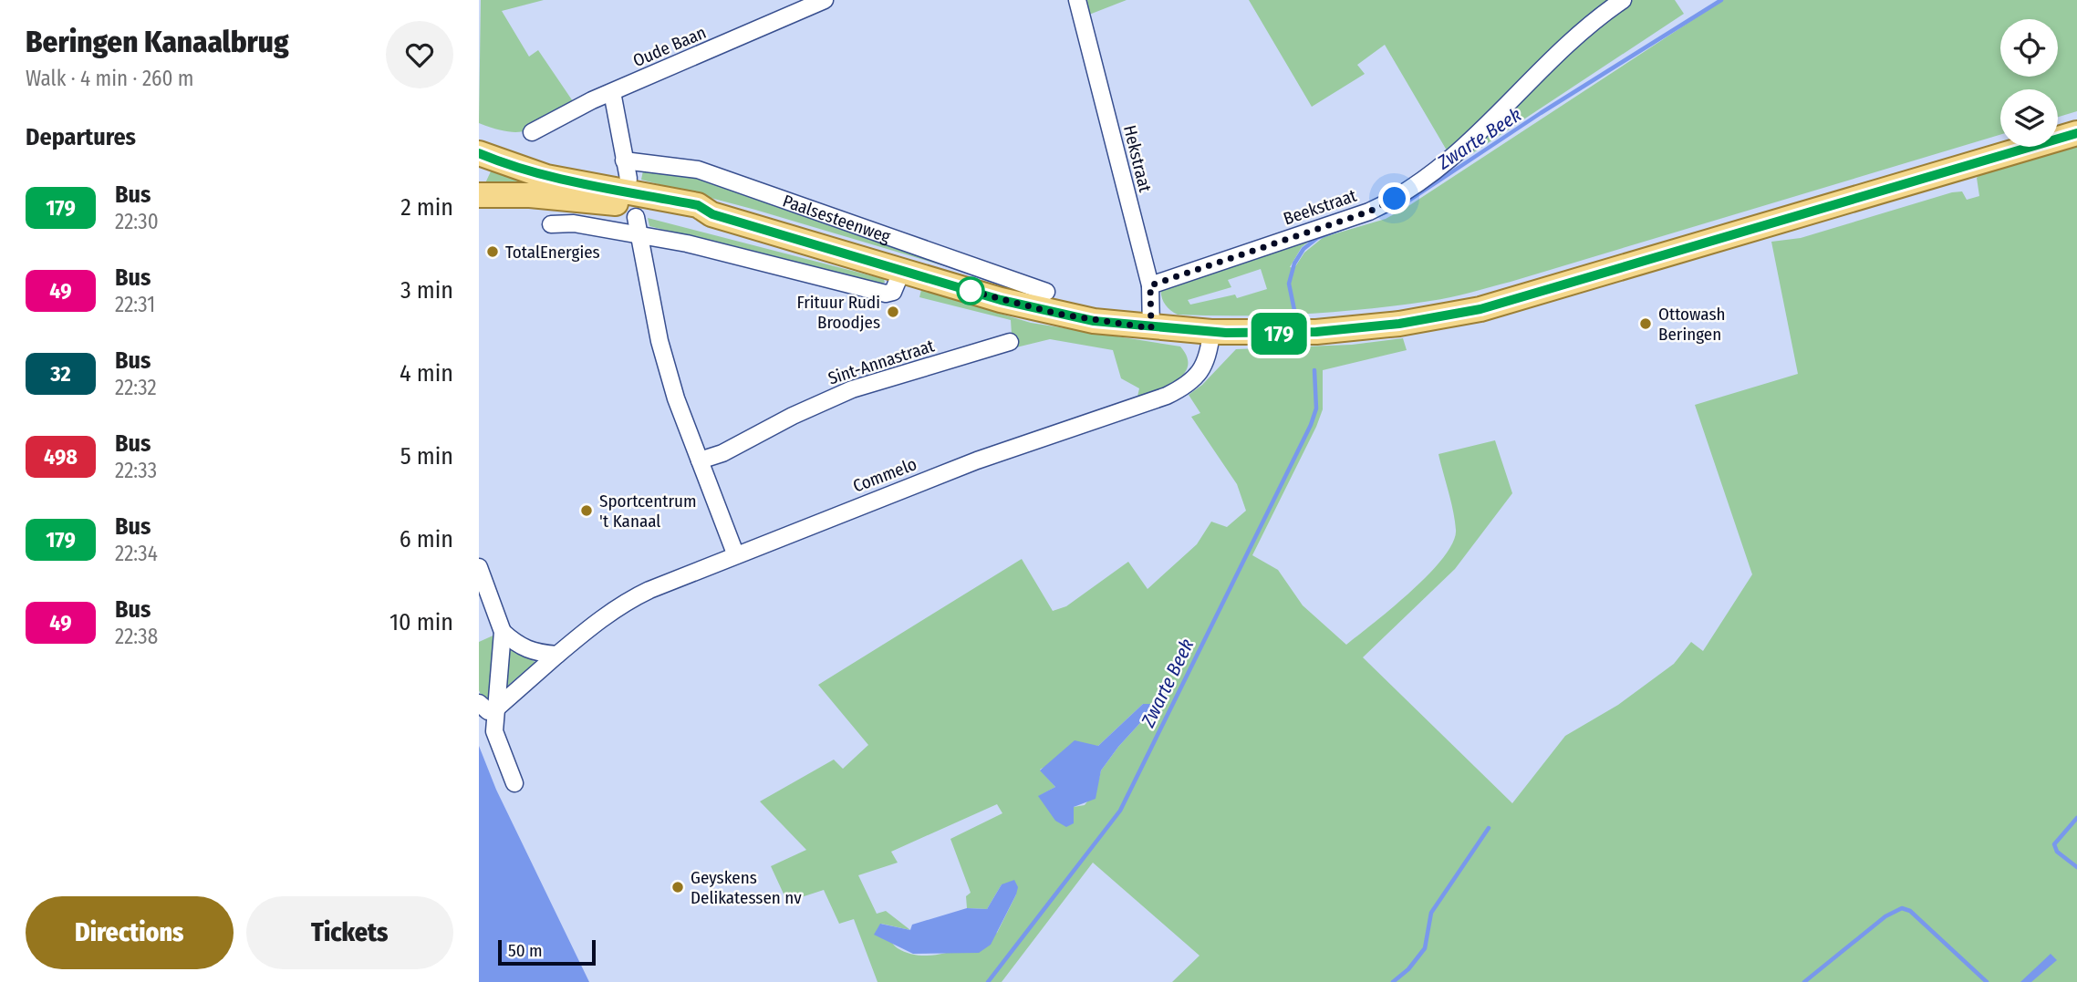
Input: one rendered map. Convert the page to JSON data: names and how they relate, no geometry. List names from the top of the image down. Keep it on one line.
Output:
{"streets":{"main road":["Paalsesteenweg"],"street":["Oude Baan","Hekstraat","Beekstraat","Sint-Annastraat","Commelo"]},"crossings":[["Hekstraat","Beekstraat"],["Hekstraat","Paalsesteenweg"],["Paalsesteenweg","Commelo"]],"water":["Zwarte Beek"],"places":["TotalEnergies","Frituur Rudi Broodjes","Ottowash Beringen","Sportcentrum 't Kanaal","Geyskens Delikatessen nv"],"lines":["bus line 179"],"scale_bar":"50 m","page":{"heading":[["Beringen Kanaalbrug","Walk · 4 min · 260 m"],"Departures"],"on_map":"179","list":[{"mark":"179","name":"Bus","note":"22:30","value":"2 min"},{"mark":"49","name":"Bus","note":"22:31","value":"3 min"},{"mark":"32","name":"Bus","note":"22:32","value":"4 min"},{"mark":"498","name":"Bus","note":"22:33","value":"5 min"},{"mark":"179","name":"Bus","note":"22:34","value":"6 min"},{"mark":"49","name":"Bus","note":"22:38","value":"10 min"}],"buttons":["Directions","Tickets"],"scale":"50 m"}}
